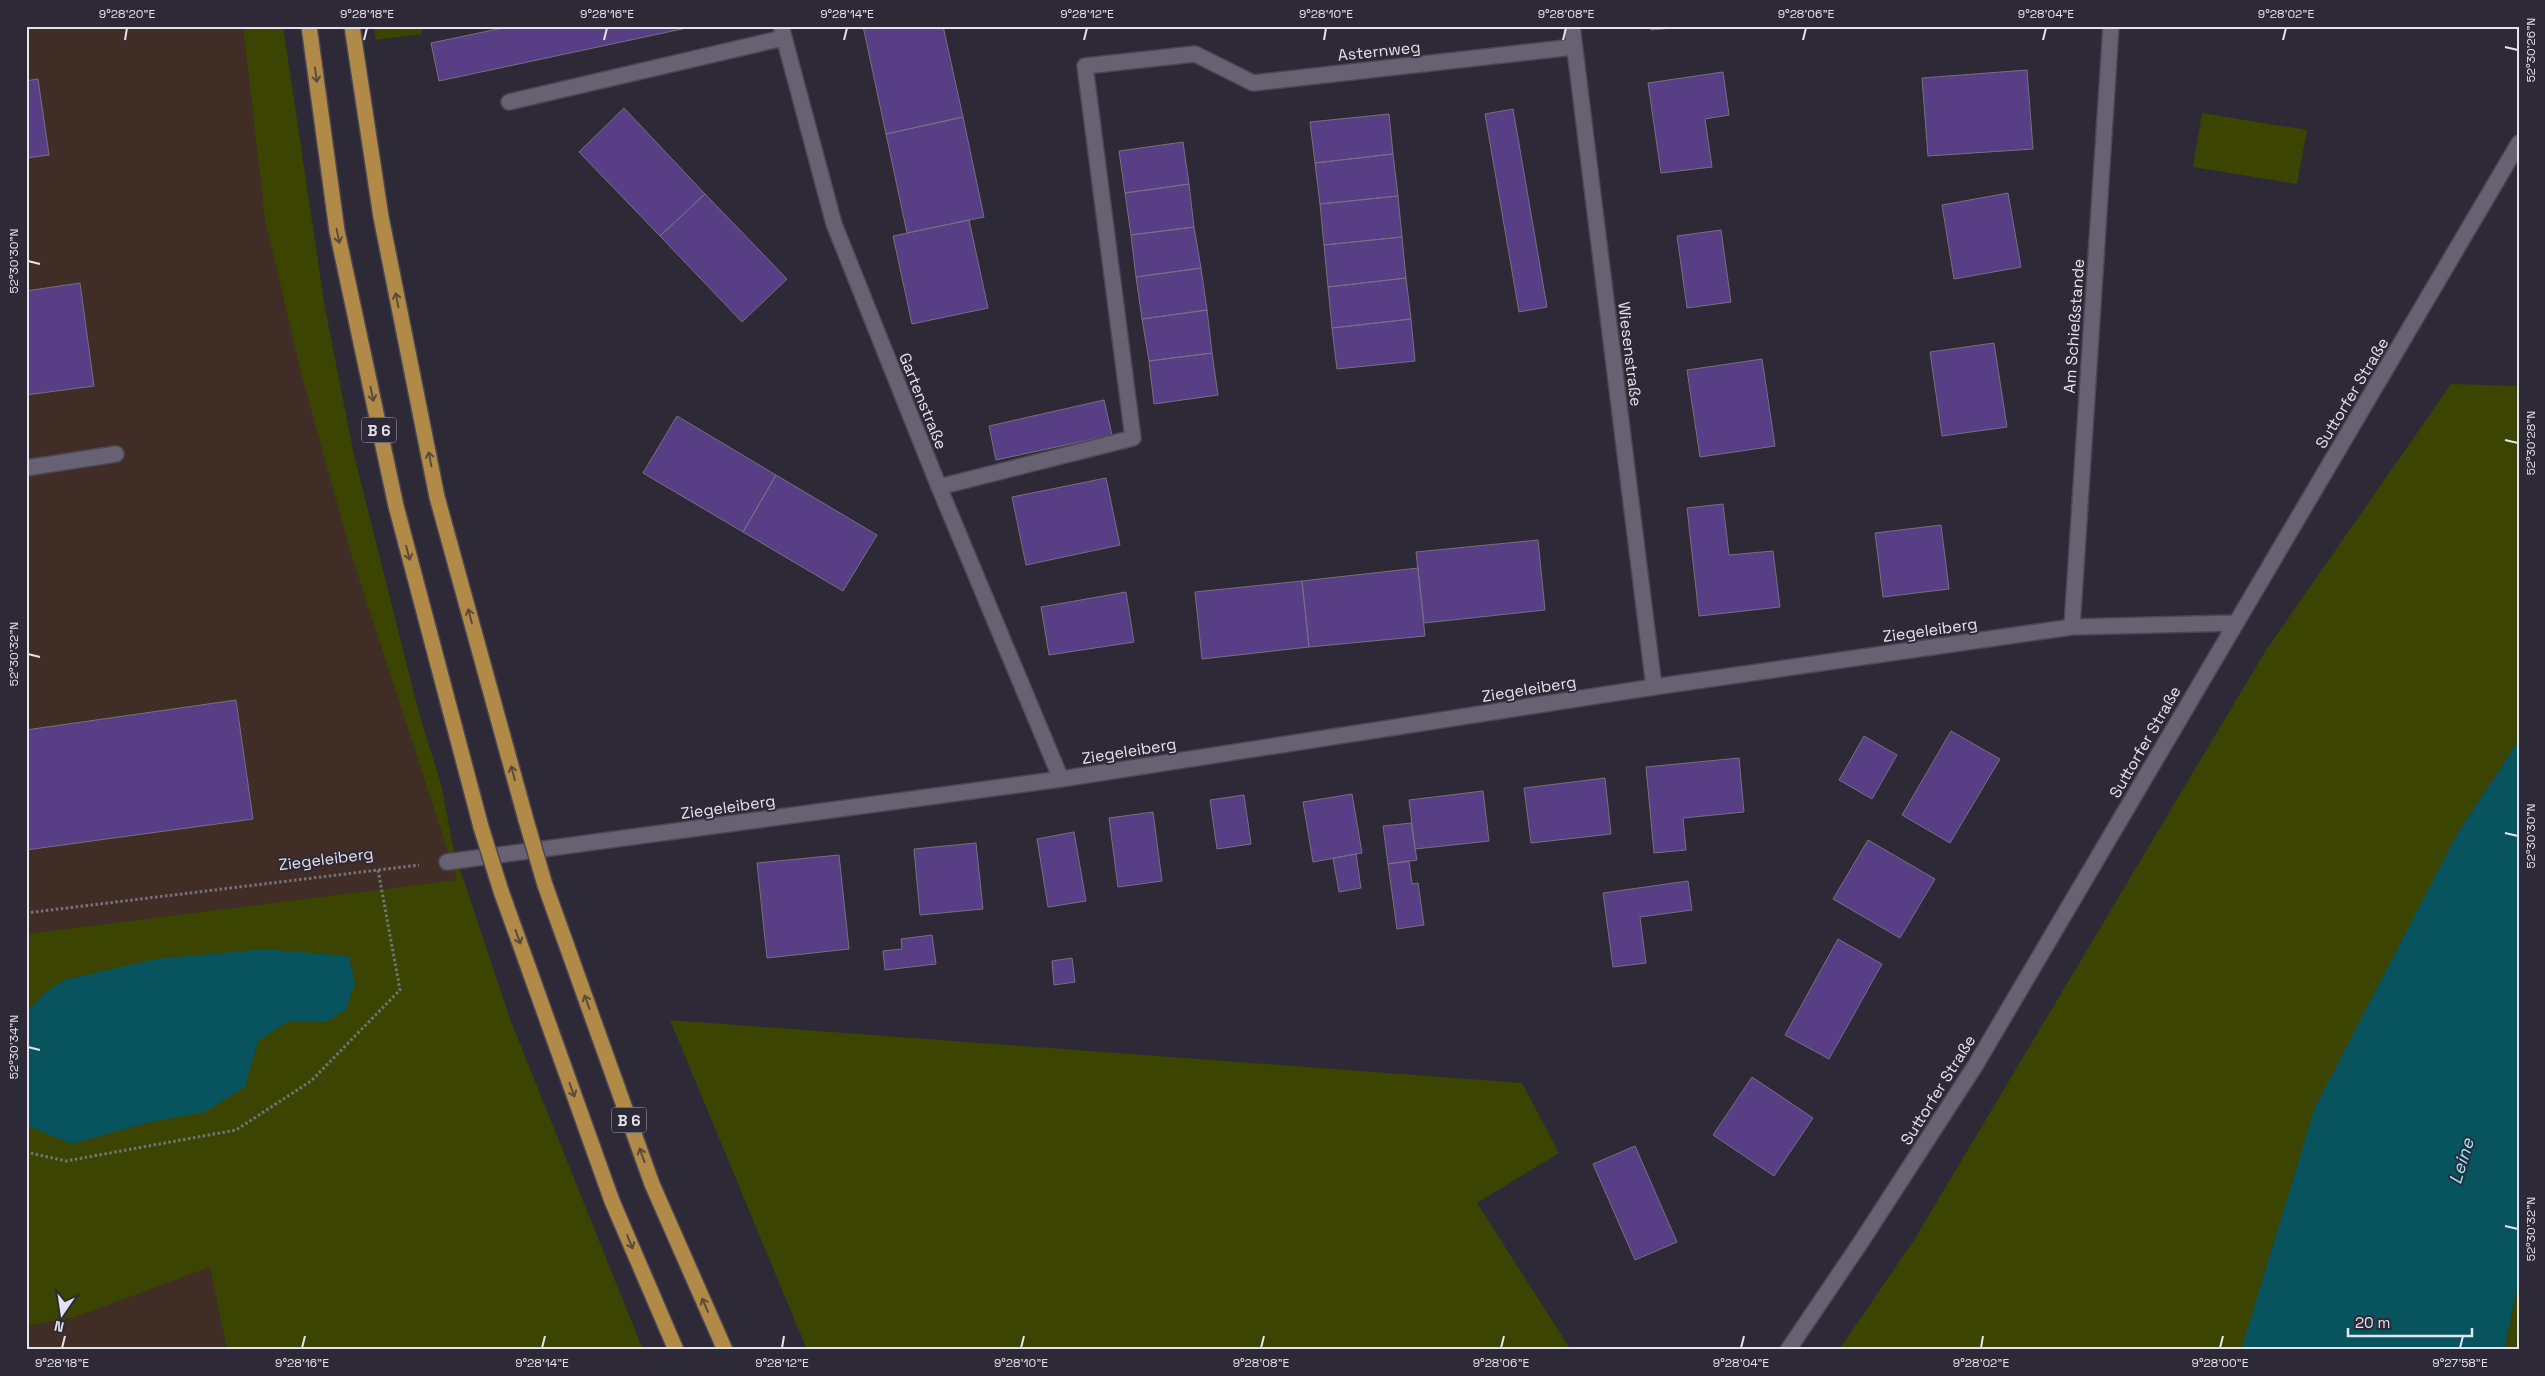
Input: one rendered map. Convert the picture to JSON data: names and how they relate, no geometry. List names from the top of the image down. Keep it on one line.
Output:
{"streets":{"highway":["B 6"],"street":["Asternweg","Am Schießstande","Wiesenstraße","Suttorfer Straße","Gartenstraße","Ziegeleiberg"]},"crossings":[["Asternweg","Wiesenstraße"],["Asternweg","Gartenstraße"],["Am Schießstande","Ziegeleiberg"],["Wiesenstraße","Ziegeleiberg"],["Suttorfer Straße","Ziegeleiberg"],["Gartenstraße","Ziegeleiberg"]],"water":["Leine"],"scale_bar":"20 m","north":"bottom","coordinates":["9°28'20\"E","9°28'18\"E","9°28'16\"E","9°28'14\"E","9°28'12\"E","9°28'10\"E","9°28'08\"E","9°28'06\"E","9°28'04\"E","9°28'02\"E","52°30'26\"N","52°30'30\"N","52°30'28\"N","52°30'32\"N","52°30'34\"N","9°28'00\"E","9°27'58\"E"]}
